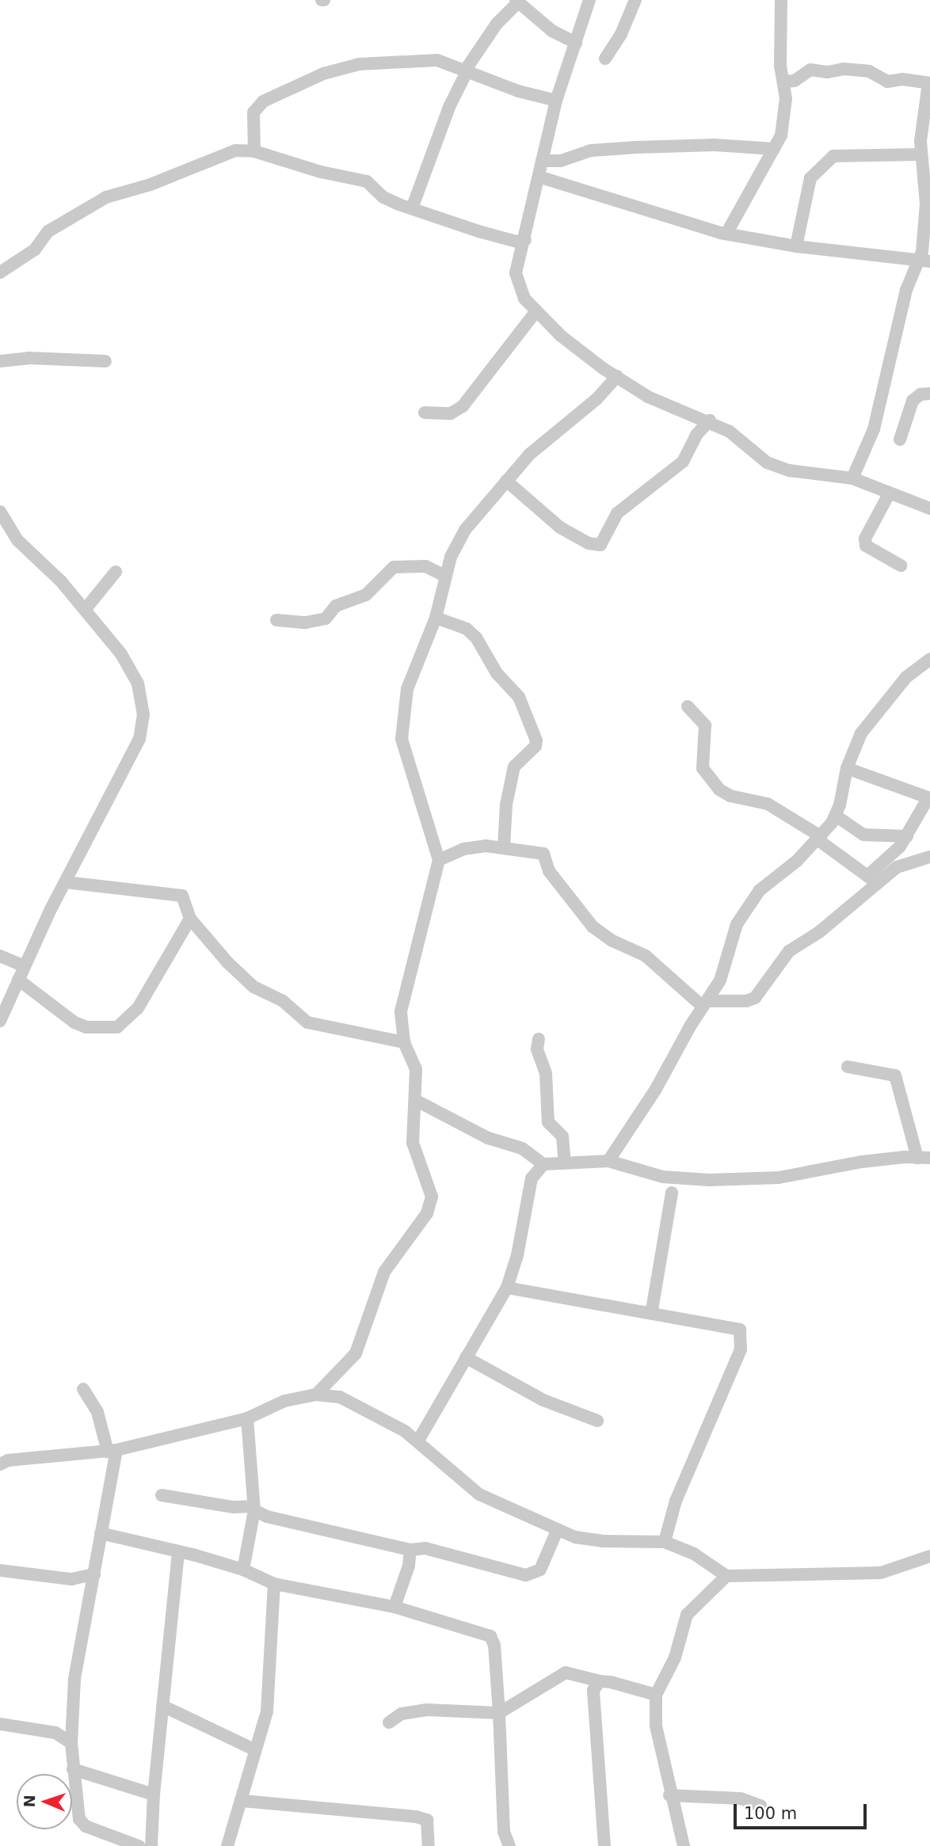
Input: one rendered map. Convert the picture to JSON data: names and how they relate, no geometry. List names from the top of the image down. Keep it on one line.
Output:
{"scale_bar":"100 m","north":"left"}
